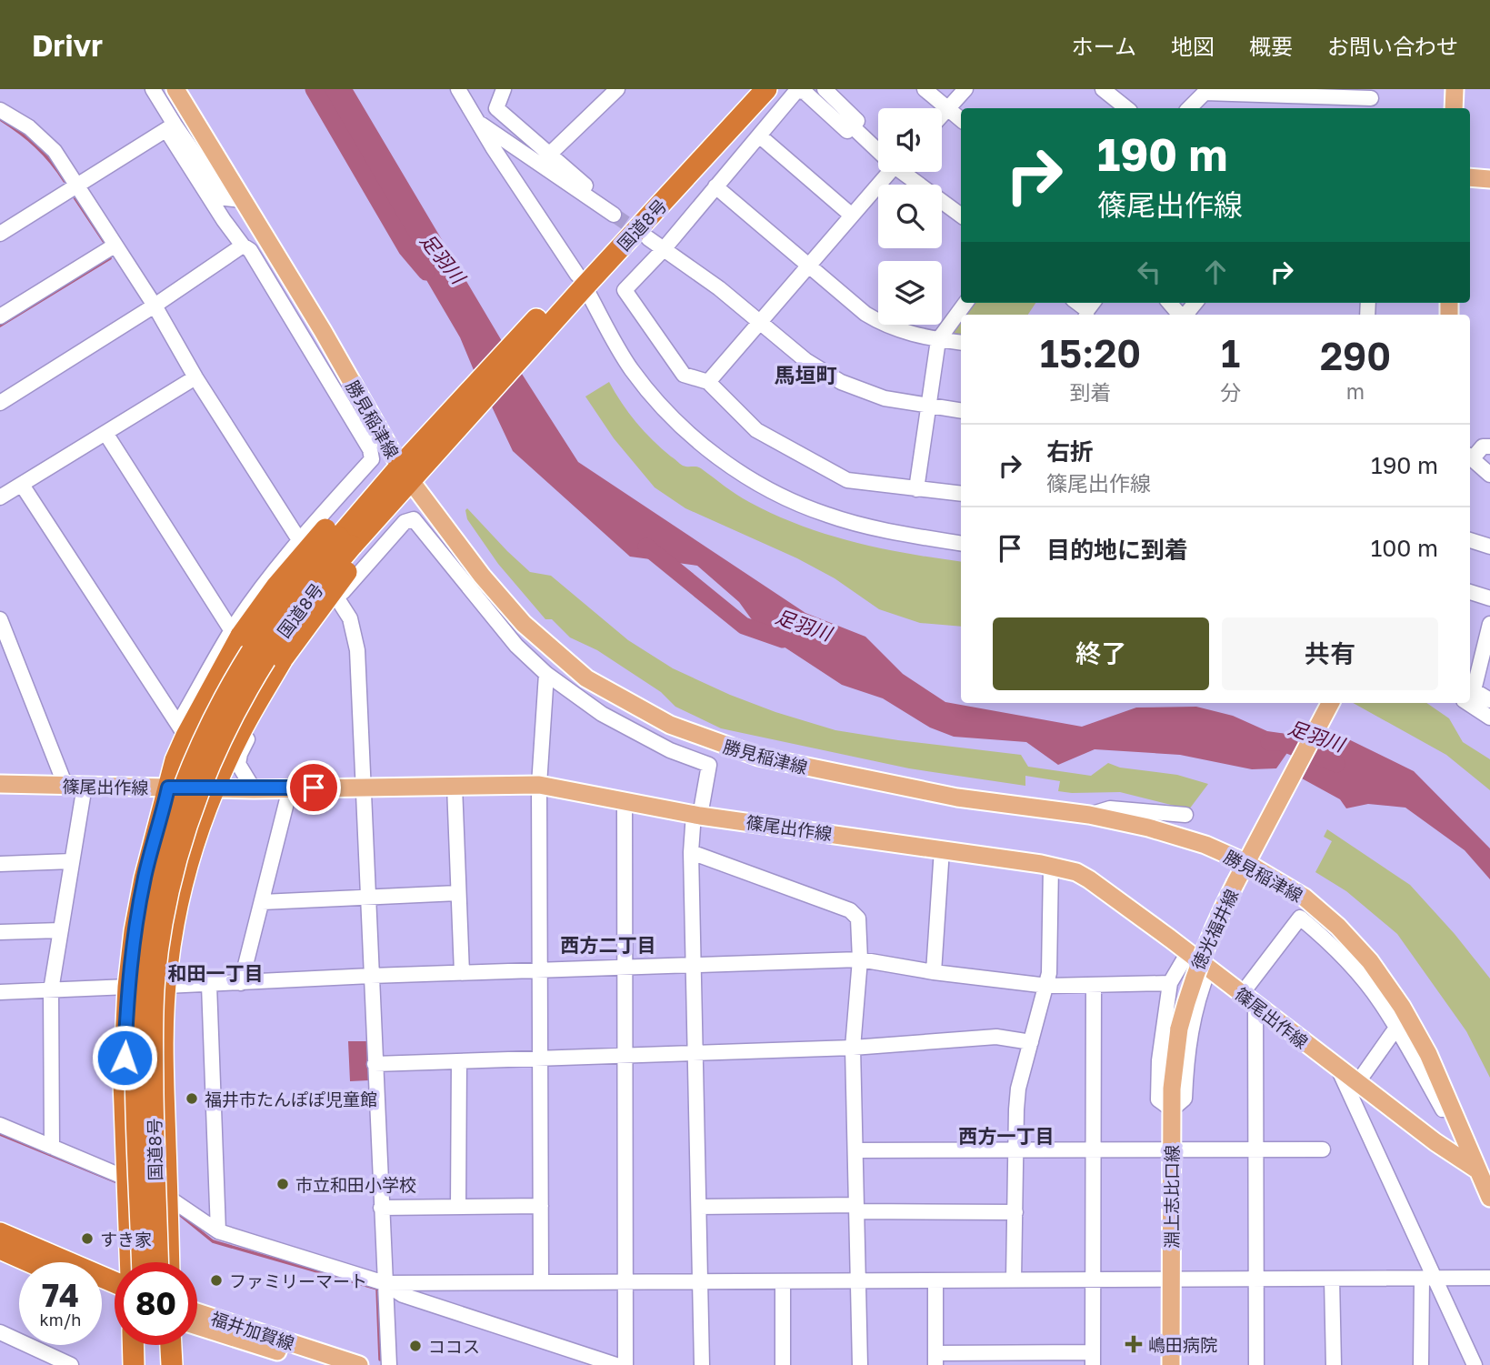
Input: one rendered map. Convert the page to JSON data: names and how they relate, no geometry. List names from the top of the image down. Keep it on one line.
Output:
{"streets":{"highway":["国道8号"],"main road":["勝見稲津線","篠尾出作線","徳光福井線","淵上志比口線","福井加賀線"]},"crossings":[["国道8号","勝見稲津線"],["勝見稲津線","篠尾出作線"],["勝見稲津線","徳光福井線"],["徳光福井線","淵上志比口線"]],"districts":["馬垣町","西方二丁目","和田一丁目","西方一丁目"],"water":["足羽川"],"places":{"other":["福井市たんぽぽ児童館","市立和田小学校","すき家","ファミリーマート","ココス"],"health":["嶋田病院"]},"page":{"header":"Drivr","nav":["ホーム","地図","概要","お問い合わせ"],"turn":["190 m","篠尾出作線"],"eta":["15:20","到着","1","分","290","m"],"list":[{"name":"右折","note":"篠尾出作線","value":"190 m"},{"name":"目的地に到着","value":"100 m"}],"buttons":["終了","共有"],"speed":"74 km/h","limit":"80"}}
